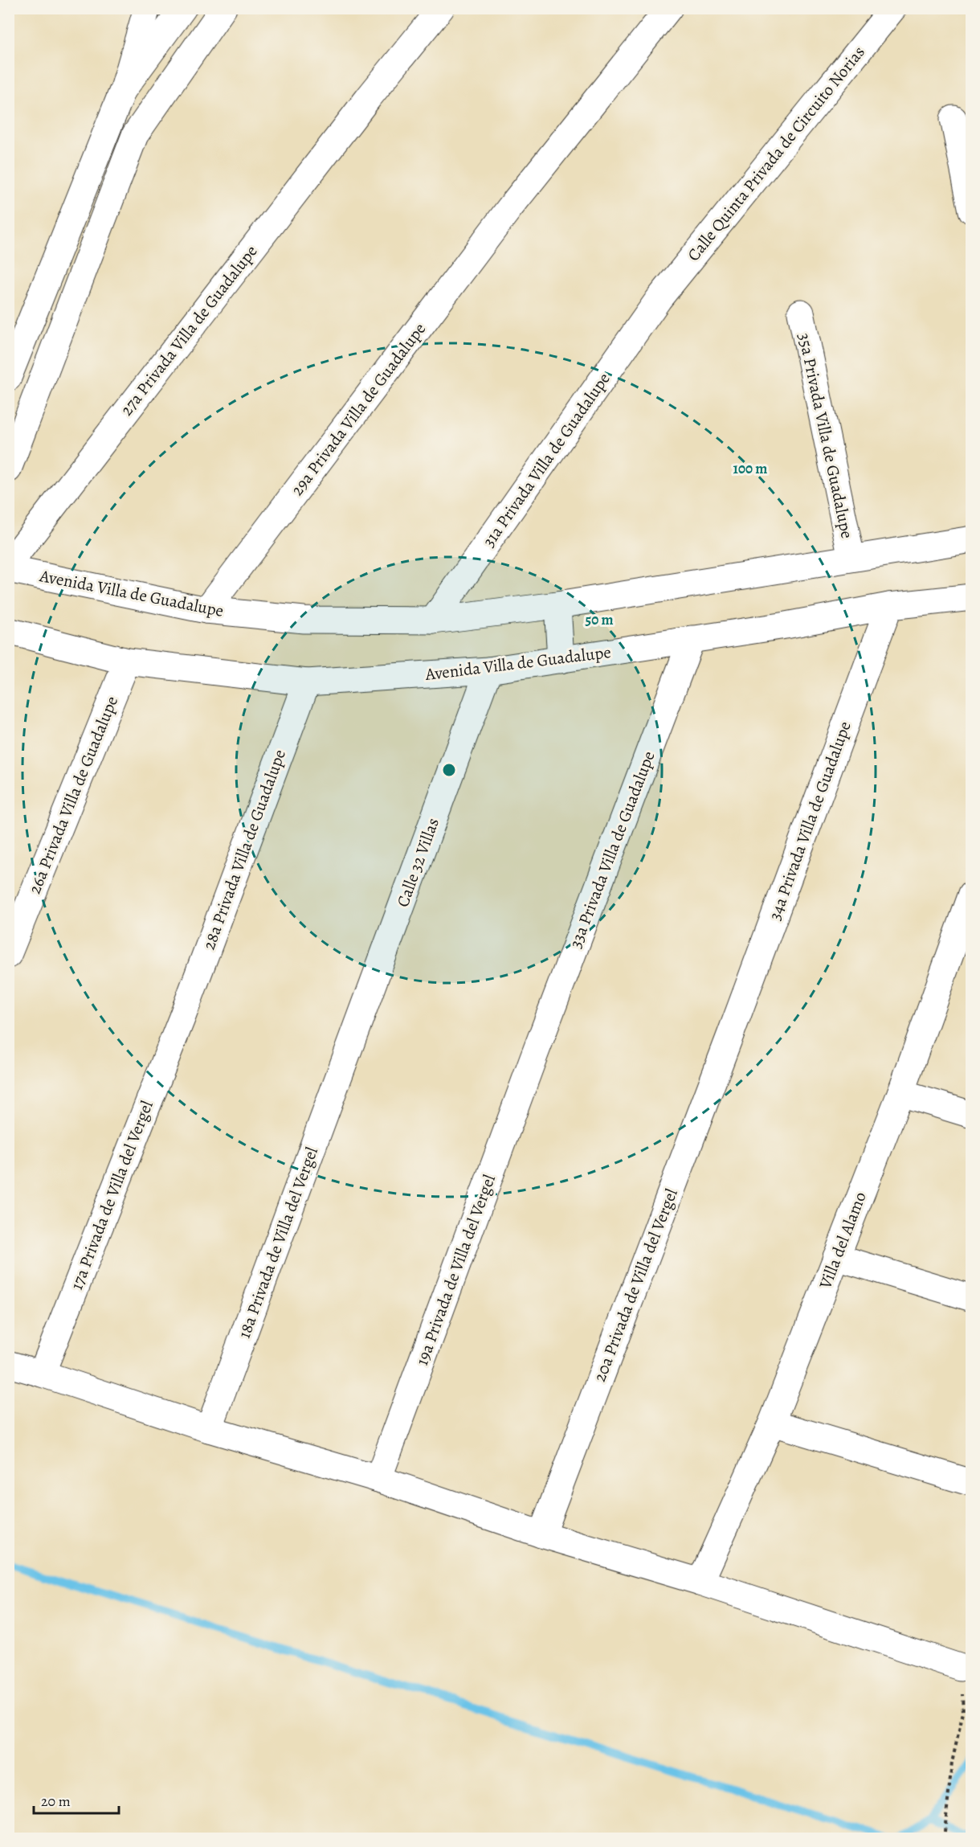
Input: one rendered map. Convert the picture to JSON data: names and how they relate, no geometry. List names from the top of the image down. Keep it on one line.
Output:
{"streets":{"street":["Calle Quinta Privada de Circuito Norias","27a Privada Villa de Guadalupe","29a Privada Villa de Guadalupe","35a Privada Villa de Guadalupe","31a Privada Villa de Guadalupe","Avenida Villa de Guadalupe","26a Privada Villa de Guadalupe","34a Privada Villa de Guadalupe","28a Privada Villa de Guadalupe","33a Privada Villa de Guadalupe","Calle 32 Villas","17a Privada de Villa del Vergel","Villa del Alamo","18a Privada de Villa del Vergel","19a Privada de Villa del Vergel","20a Privada de Villa del Vergel"]},"crossings":[["Calle Quinta Privada de Circuito Norias","31a Privada Villa de Guadalupe"],["29a Privada Villa de Guadalupe","Avenida Villa de Guadalupe"],["35a Privada Villa de Guadalupe","Avenida Villa de Guadalupe"],["31a Privada Villa de Guadalupe","Avenida Villa de Guadalupe"],["Avenida Villa de Guadalupe","26a Privada Villa de Guadalupe"],["Avenida Villa de Guadalupe","34a Privada Villa de Guadalupe"],["Avenida Villa de Guadalupe","28a Privada Villa de Guadalupe"],["Avenida Villa de Guadalupe","33a Privada Villa de Guadalupe"],["Avenida Villa de Guadalupe","Calle 32 Villas"],["34a Privada Villa de Guadalupe","20a Privada de Villa del Vergel"],["28a Privada Villa de Guadalupe","17a Privada de Villa del Vergel"],["33a Privada Villa de Guadalupe","19a Privada de Villa del Vergel"],["Calle 32 Villas","18a Privada de Villa del Vergel"]],"scale_bar":"20 m","rings":["100 m","50 m"]}
